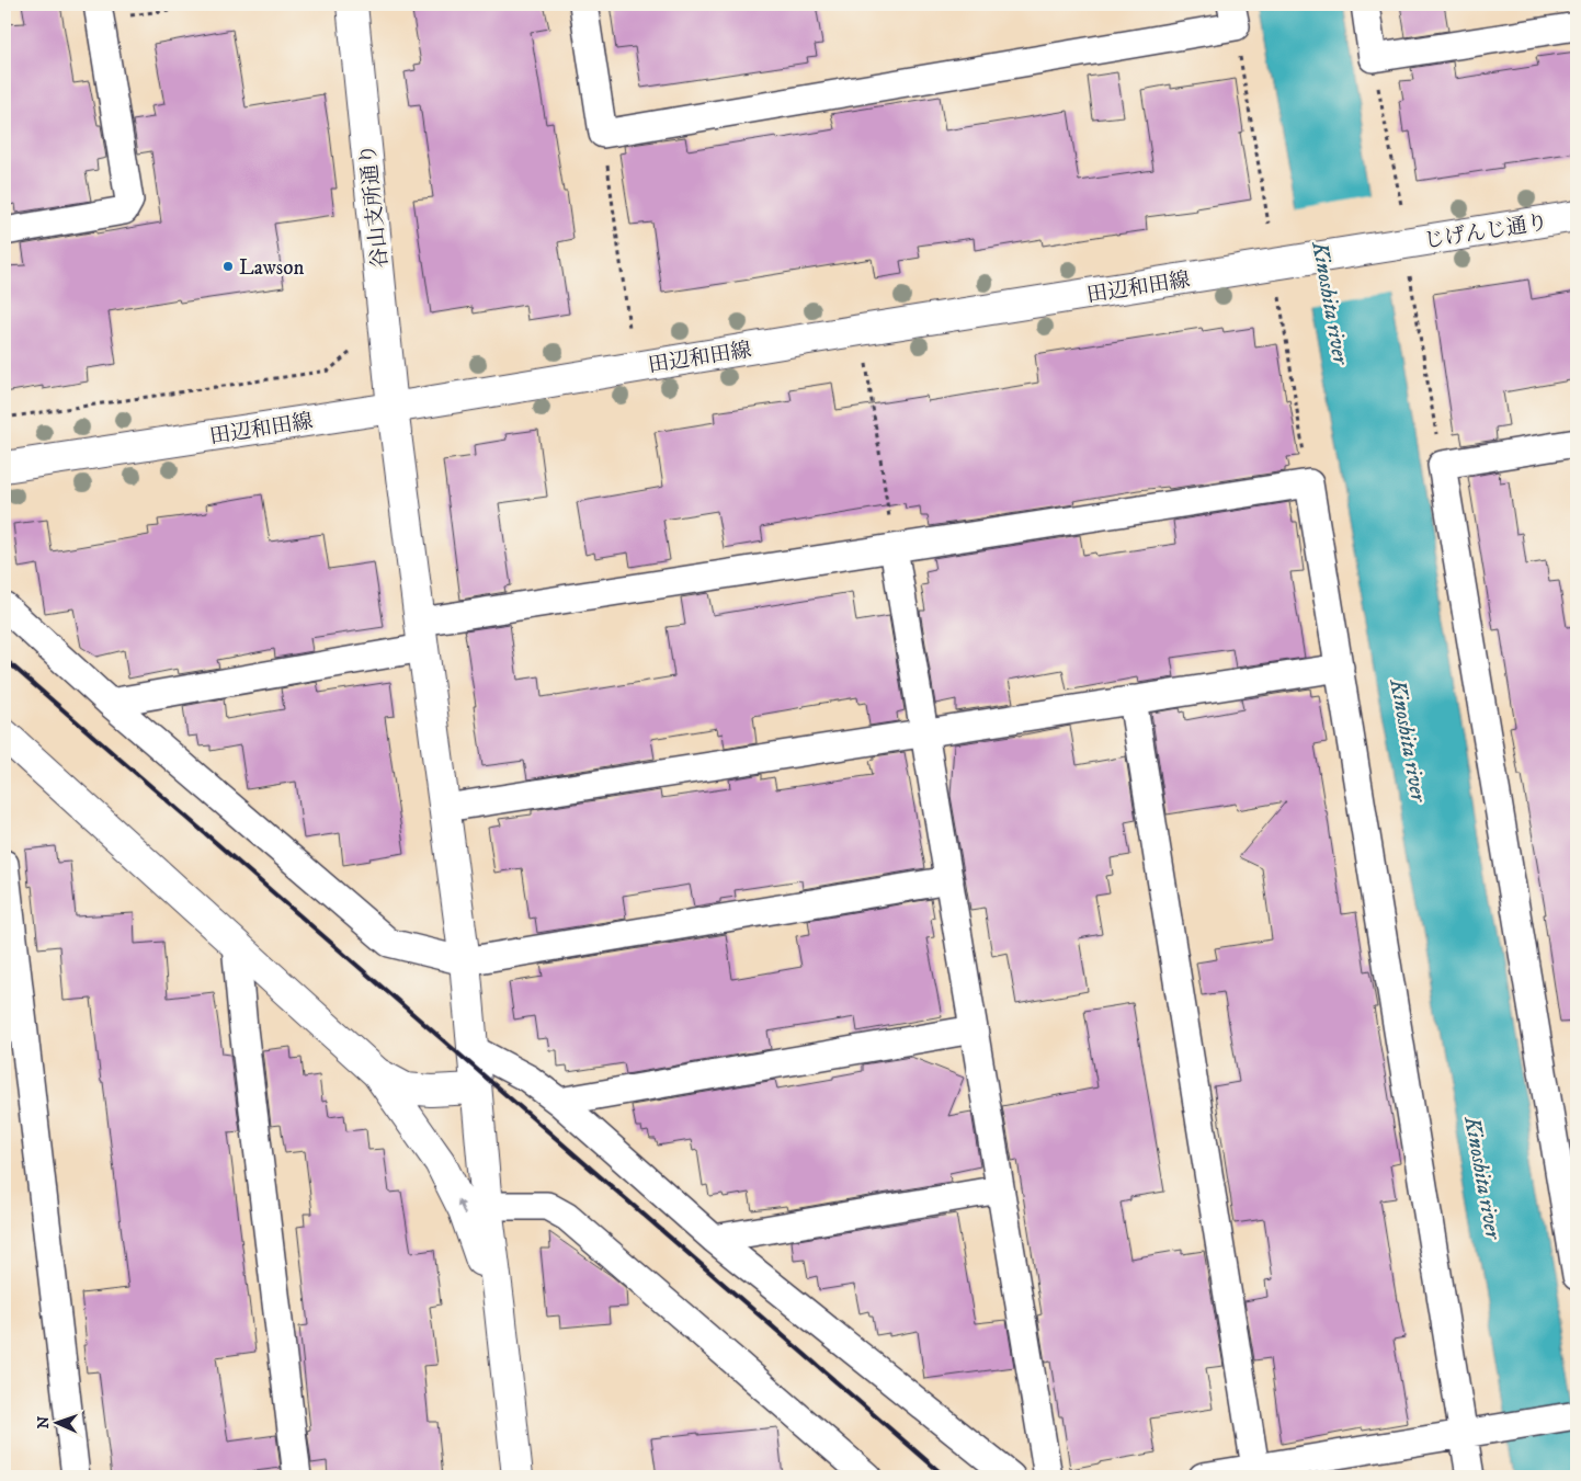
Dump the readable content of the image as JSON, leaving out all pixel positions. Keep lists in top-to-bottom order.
{
  "streets": {
    "street": ["谷山支所通り", "じげんじ通り", "田辺和田線"]
  },
  "crossings": [
    ["谷山支所通り", "田辺和田線"],
    ["じげんじ通り", "田辺和田線"]
  ],
  "water": ["Kinoshita river"],
  "places": ["Lawson"],
  "north": "left"
}
